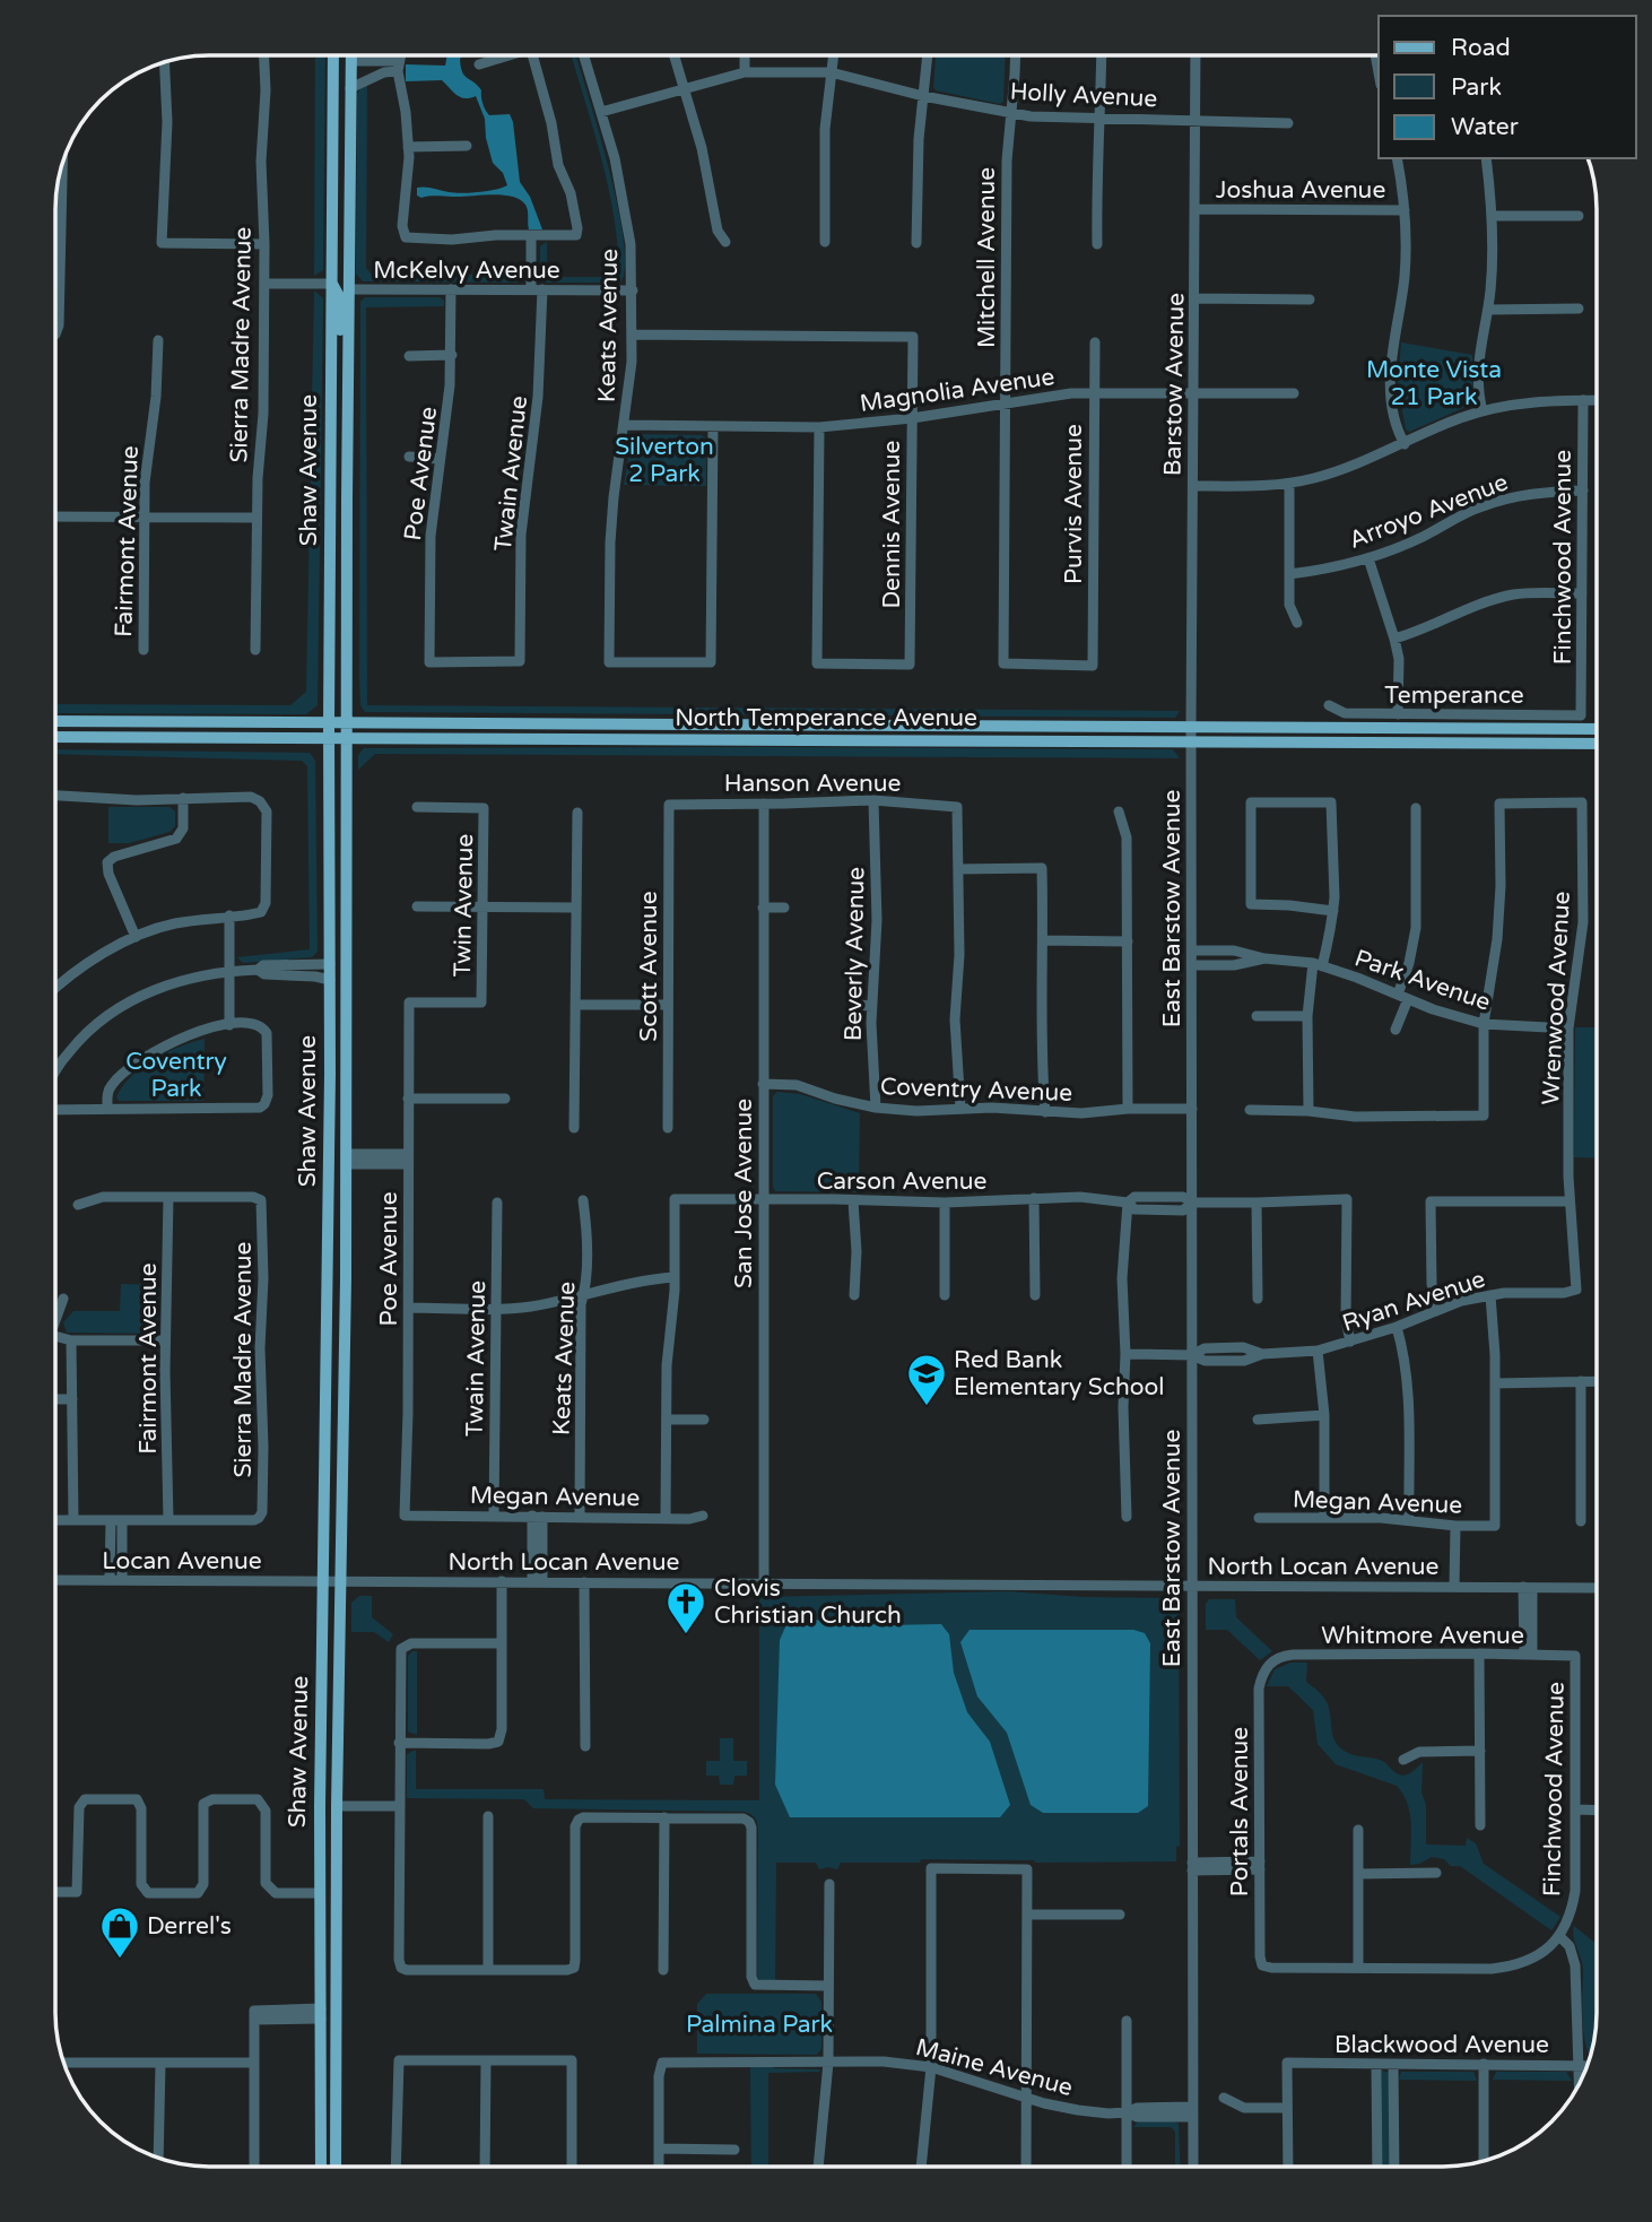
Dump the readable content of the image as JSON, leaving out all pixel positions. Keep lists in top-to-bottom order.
{
  "streets": {
    "main road": ["Shaw Avenue", "North Temperance Avenue"],
    "street": [
      "Holly Avenue",
      "Joshua Avenue",
      "Mitchell Avenue",
      "McKelvy Avenue",
      "Keats Avenue",
      "Sierra Madre Avenue",
      "Barstow Avenue",
      "Magnolia Avenue",
      "Poe Avenue",
      "Twain Avenue",
      "Purvis Avenue",
      "Arroyo Avenue",
      "Dennis Avenue",
      "Fairmont Avenue",
      "Finchwood Avenue",
      "Temperance",
      "Hanson Avenue",
      "Twin Avenue",
      "East Barstow Avenue",
      "Beverly Avenue",
      "Scott Avenue",
      "Park Avenue",
      "Wrenwood Avenue",
      "Coventry Avenue",
      "Carson Avenue",
      "San Jose Avenue",
      "Ryan Avenue",
      "Megan Avenue",
      "Locan Avenue",
      "North Locan Avenue",
      "Whitmore Avenue",
      "Portals Avenue",
      "Blackwood Avenue",
      "Maine Avenue"
    ]
  },
  "crossings": [
    ["Holly Avenue", "Mitchell Avenue"],
    ["Holly Avenue", "Keats Avenue"],
    ["Holly Avenue", "Barstow Avenue"],
    ["Joshua Avenue", "Barstow Avenue"],
    ["Mitchell Avenue", "Magnolia Avenue"],
    ["Mitchell Avenue", "Purvis Avenue"],
    ["McKelvy Avenue", "Keats Avenue"],
    ["McKelvy Avenue", "Shaw Avenue"],
    ["McKelvy Avenue", "Poe Avenue"],
    ["McKelvy Avenue", "Twain Avenue"],
    ["Keats Avenue", "Magnolia Avenue"],
    ["Keats Avenue", "Dennis Avenue"],
    ["Keats Avenue", "Megan Avenue"],
    ["Sierra Madre Avenue", "Fairmont Avenue"],
    ["Barstow Avenue", "Magnolia Avenue"],
    ["Barstow Avenue", "North Temperance Avenue"],
    ["Barstow Avenue", "East Barstow Avenue"],
    ["Magnolia Avenue", "Purvis Avenue"],
    ["Magnolia Avenue", "Dennis Avenue"],
    ["Shaw Avenue", "North Temperance Avenue"],
    ["Shaw Avenue", "Locan Avenue"],
    ["Shaw Avenue", "North Locan Avenue"],
    ["Poe Avenue", "Twain Avenue"],
    ["Poe Avenue", "Twin Avenue"],
    ["Poe Avenue", "Megan Avenue"],
    ["Twain Avenue", "Megan Avenue"],
    ["Arroyo Avenue", "Finchwood Avenue"],
    ["Finchwood Avenue", "Temperance"],
    ["Finchwood Avenue", "Whitmore Avenue"],
    ["North Temperance Avenue", "East Barstow Avenue"],
    ["Hanson Avenue", "Beverly Avenue"],
    ["Hanson Avenue", "Scott Avenue"],
    ["Hanson Avenue", "San Jose Avenue"],
    ["East Barstow Avenue", "Park Avenue"],
    ["East Barstow Avenue", "Coventry Avenue"],
    ["East Barstow Avenue", "Carson Avenue"],
    ["East Barstow Avenue", "Ryan Avenue"],
    ["East Barstow Avenue", "North Locan Avenue"],
    ["East Barstow Avenue", "Maine Avenue"],
    ["Beverly Avenue", "Coventry Avenue"],
    ["Park Avenue", "Wrenwood Avenue"],
    ["Wrenwood Avenue", "Ryan Avenue"],
    ["Coventry Avenue", "San Jose Avenue"],
    ["Carson Avenue", "San Jose Avenue"],
    ["Carson Avenue", "Ryan Avenue"],
    ["San Jose Avenue", "North Locan Avenue"],
    ["Locan Avenue", "North Locan Avenue"],
    ["Whitmore Avenue", "Portals Avenue"]
  ],
  "parks": [
    "Monte Vista 21 Park",
    "Silverton 2 Park",
    "Coventry Park",
    "Palmina Park"
  ],
  "places": {
    "school or university": ["Red Bank Elementary School"],
    "church": ["Clovis Christian Church"],
    "shop": ["Derrel's"]
  },
  "legend": ["Road", "Park", "Water"]
}
